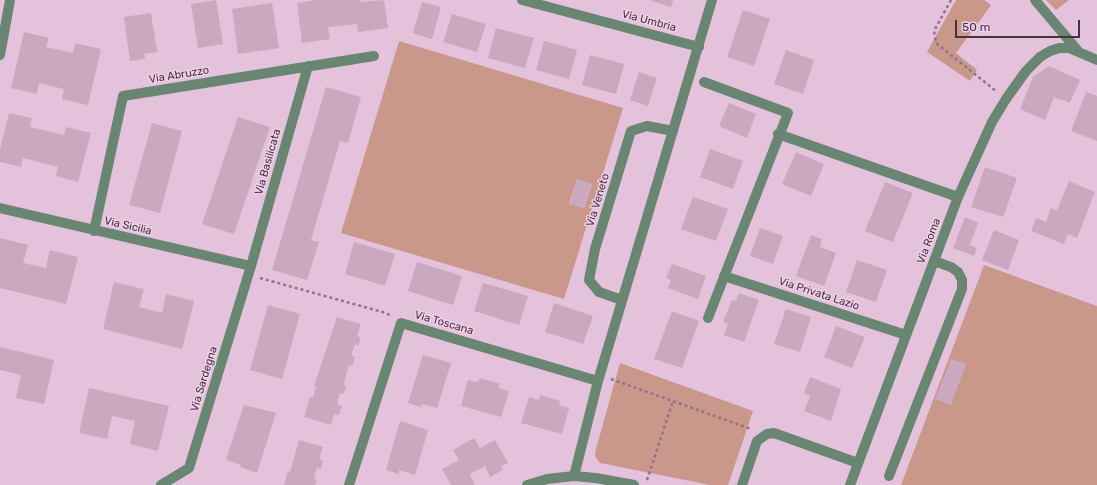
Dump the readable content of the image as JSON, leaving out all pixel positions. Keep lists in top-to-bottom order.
{
  "streets": {
    "street": [
      "Via Umbria",
      "Via Abruzzo",
      "Via Basilicata",
      "Via Veneto",
      "Via Sicilia",
      "Via Roma",
      "Via Privata Lazio",
      "Via Toscana",
      "Via Sardegna"
    ]
  },
  "crossings": [
    ["Via Abruzzo", "Via Basilicata"],
    ["Via Abruzzo", "Via Sicilia"],
    ["Via Basilicata", "Via Sicilia"],
    ["Via Basilicata", "Via Sardegna"],
    ["Via Sicilia", "Via Sardegna"],
    ["Via Roma", "Via Privata Lazio"]
  ],
  "scale_bar": "50 m"
}
